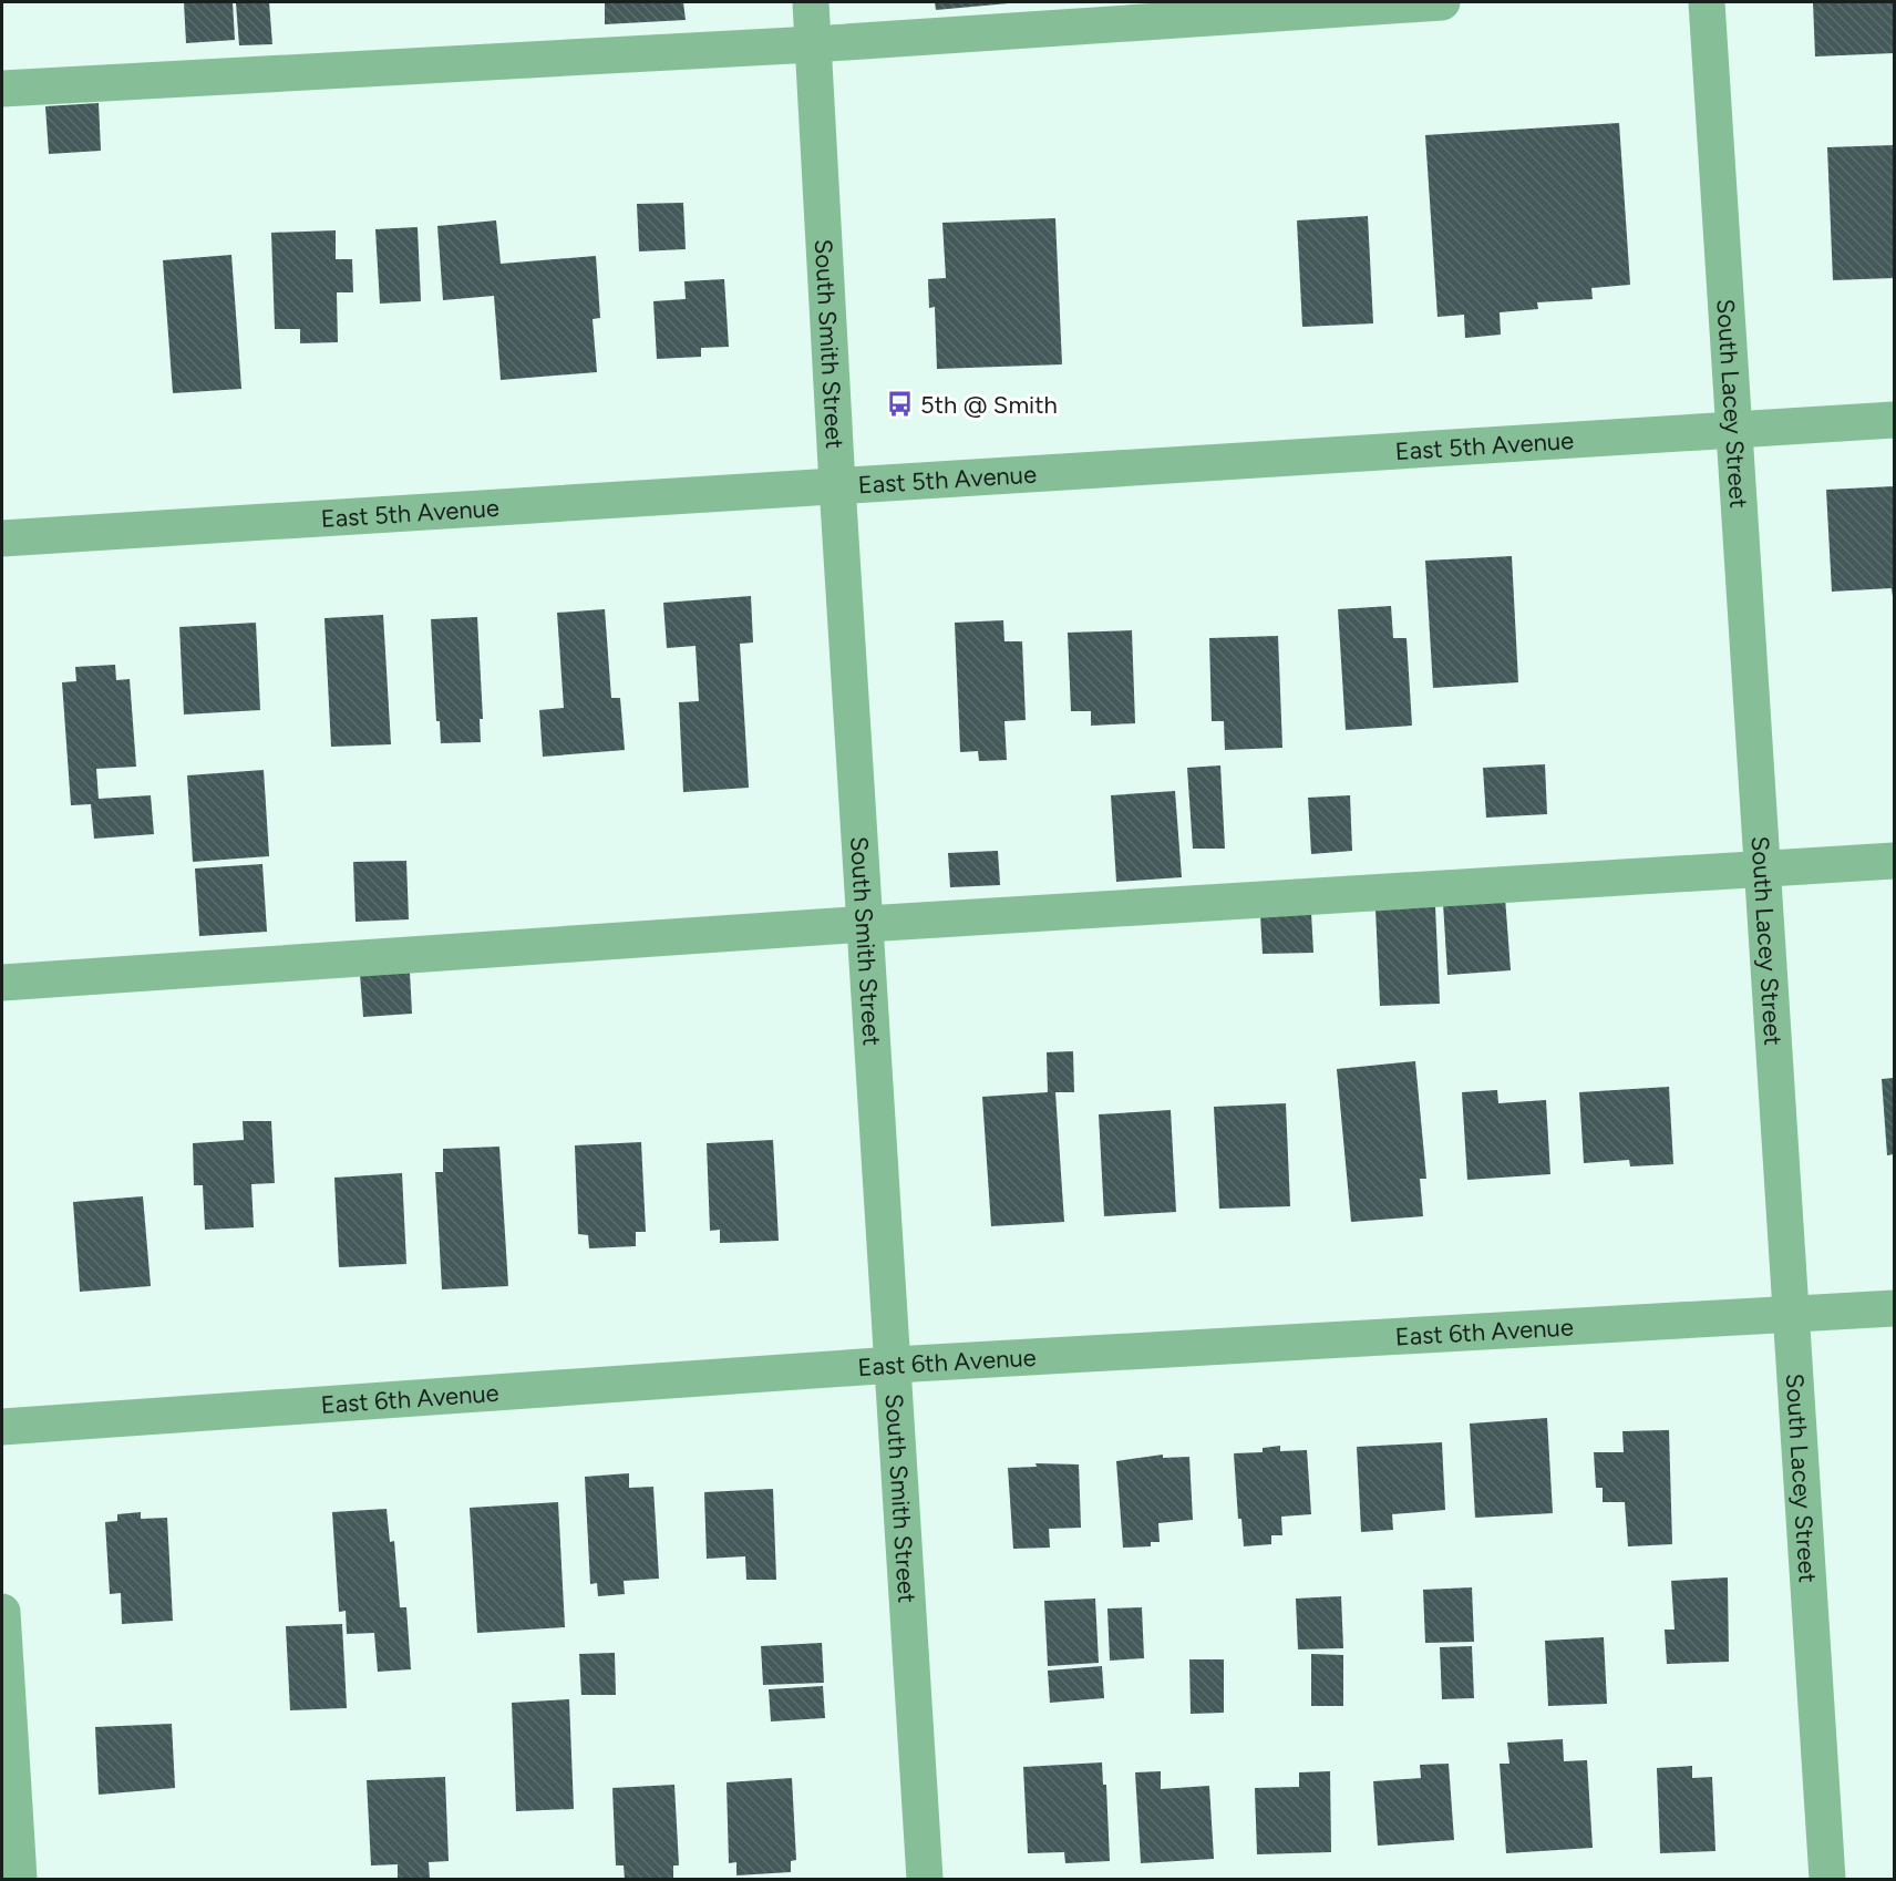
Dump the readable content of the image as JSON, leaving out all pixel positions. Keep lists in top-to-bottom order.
{
  "streets": {
    "street": [
      "South Smith Street",
      "South Lacey Street",
      "East 5th Avenue",
      "East 6th Avenue"
    ]
  },
  "crossings": [
    ["South Smith Street", "East 5th Avenue"],
    ["South Smith Street", "East 6th Avenue"],
    ["South Lacey Street", "East 5th Avenue"],
    ["South Lacey Street", "East 6th Avenue"]
  ],
  "places": {
    "bus stop": ["5th @ Smith"]
  }
}
